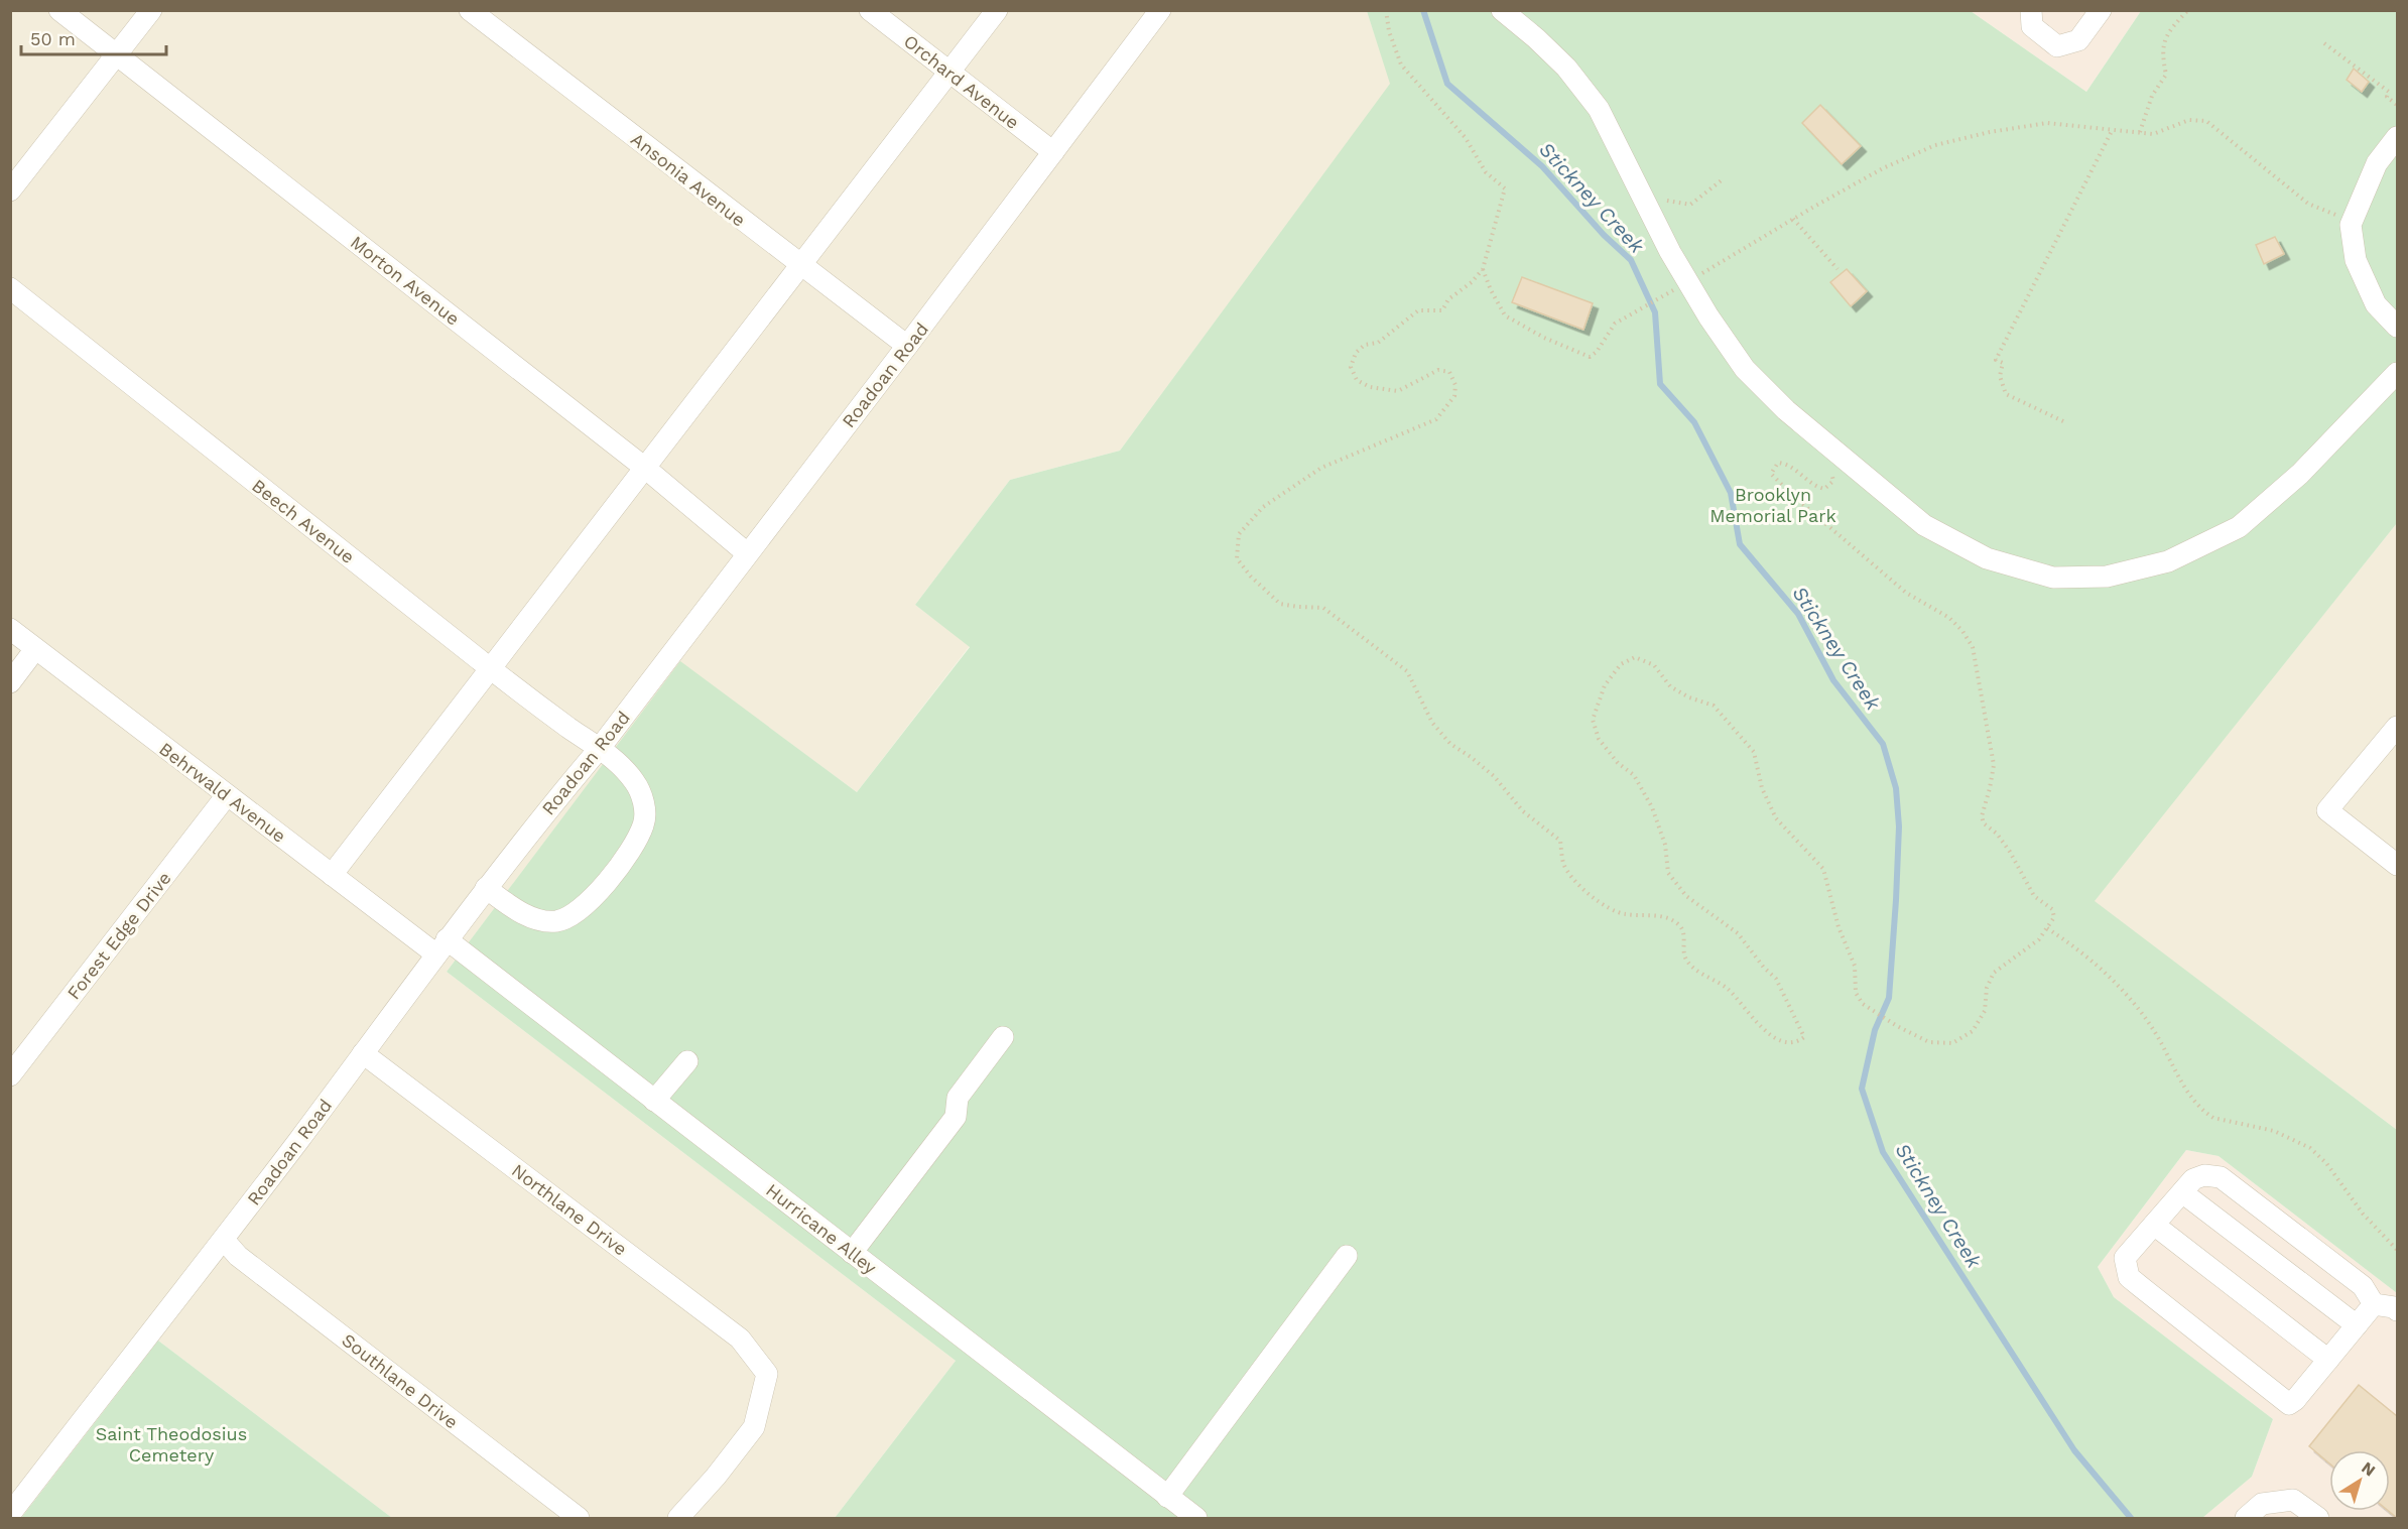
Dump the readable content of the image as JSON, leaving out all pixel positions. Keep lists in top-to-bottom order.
{
  "streets": {
    "street": [
      "Orchard Avenue",
      "Ansonia Avenue",
      "Morton Avenue",
      "Roadoan Road",
      "Beech Avenue",
      "Behrwald Avenue",
      "Forest Edge Drive",
      "Northlane Drive",
      "Hurricane Alley",
      "Southlane Drive"
    ]
  },
  "crossings": [
    ["Orchard Avenue", "Roadoan Road"],
    ["Ansonia Avenue", "Roadoan Road"],
    ["Morton Avenue", "Roadoan Road"],
    ["Roadoan Road", "Beech Avenue"],
    ["Roadoan Road", "Behrwald Avenue"],
    ["Roadoan Road", "Northlane Drive"],
    ["Roadoan Road", "Hurricane Alley"],
    ["Roadoan Road", "Southlane Drive"],
    ["Behrwald Avenue", "Forest Edge Drive"],
    ["Behrwald Avenue", "Hurricane Alley"]
  ],
  "water": ["Stickney Creek"],
  "parks": ["Brooklyn Memorial Park", "Saint Theodosius Cemetery"],
  "scale_bar": "50 m",
  "north": "top right"
}
